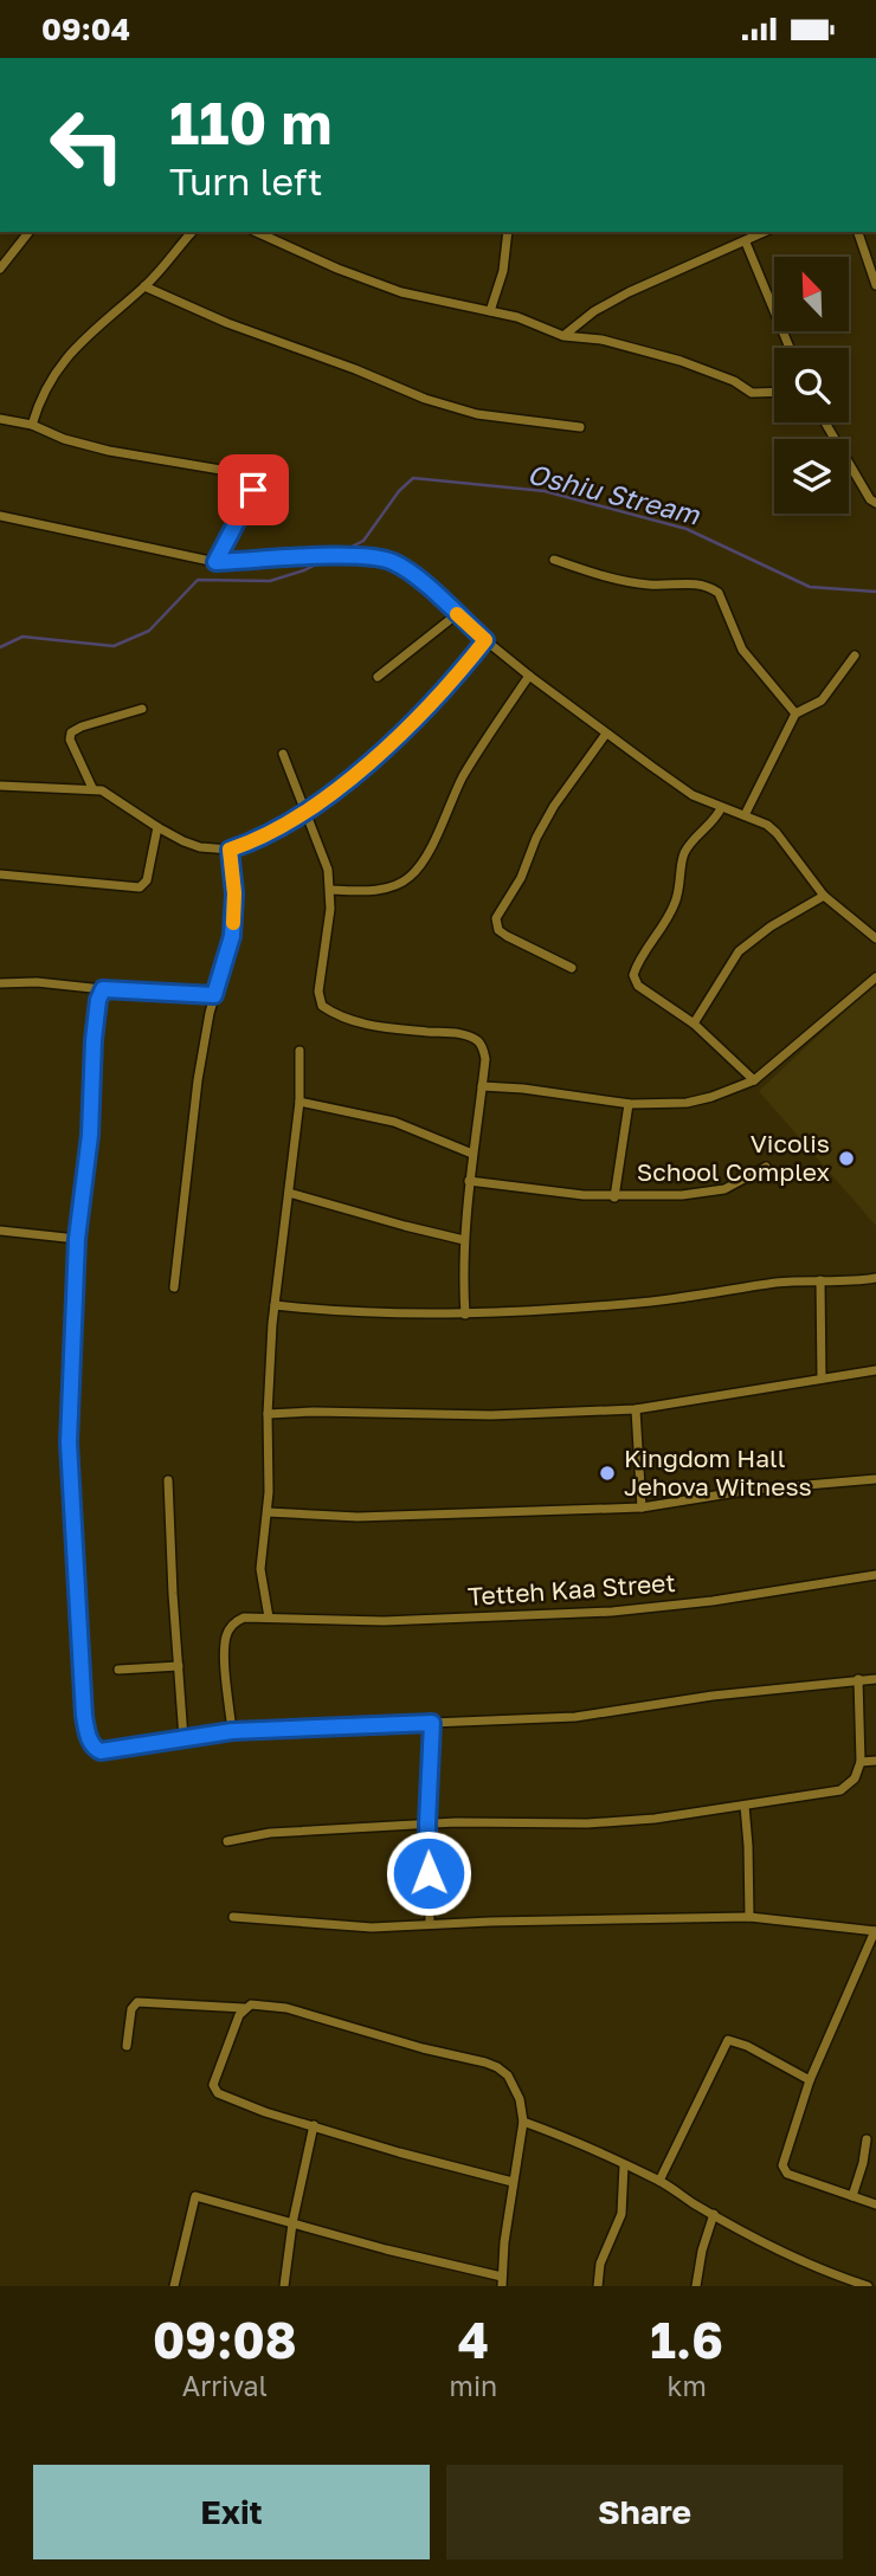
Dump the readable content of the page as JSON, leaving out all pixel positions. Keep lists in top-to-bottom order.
{
  "streets": {
    "street": ["Tetteh Kaa Street"]
  },
  "water": ["Oshiu Stream"],
  "places": ["Vicolis School Complex", "Kingdom Hall Jehova Witness"],
  "north": "top left",
  "page": {
    "status": "09:04",
    "turn": ["110 m", "Turn left"],
    "eta": [
      "09:08",
      "Arrival",
      "4",
      "min",
      "1.6",
      "km"
    ],
    "buttons": ["Exit", "Share"]
  }
}
